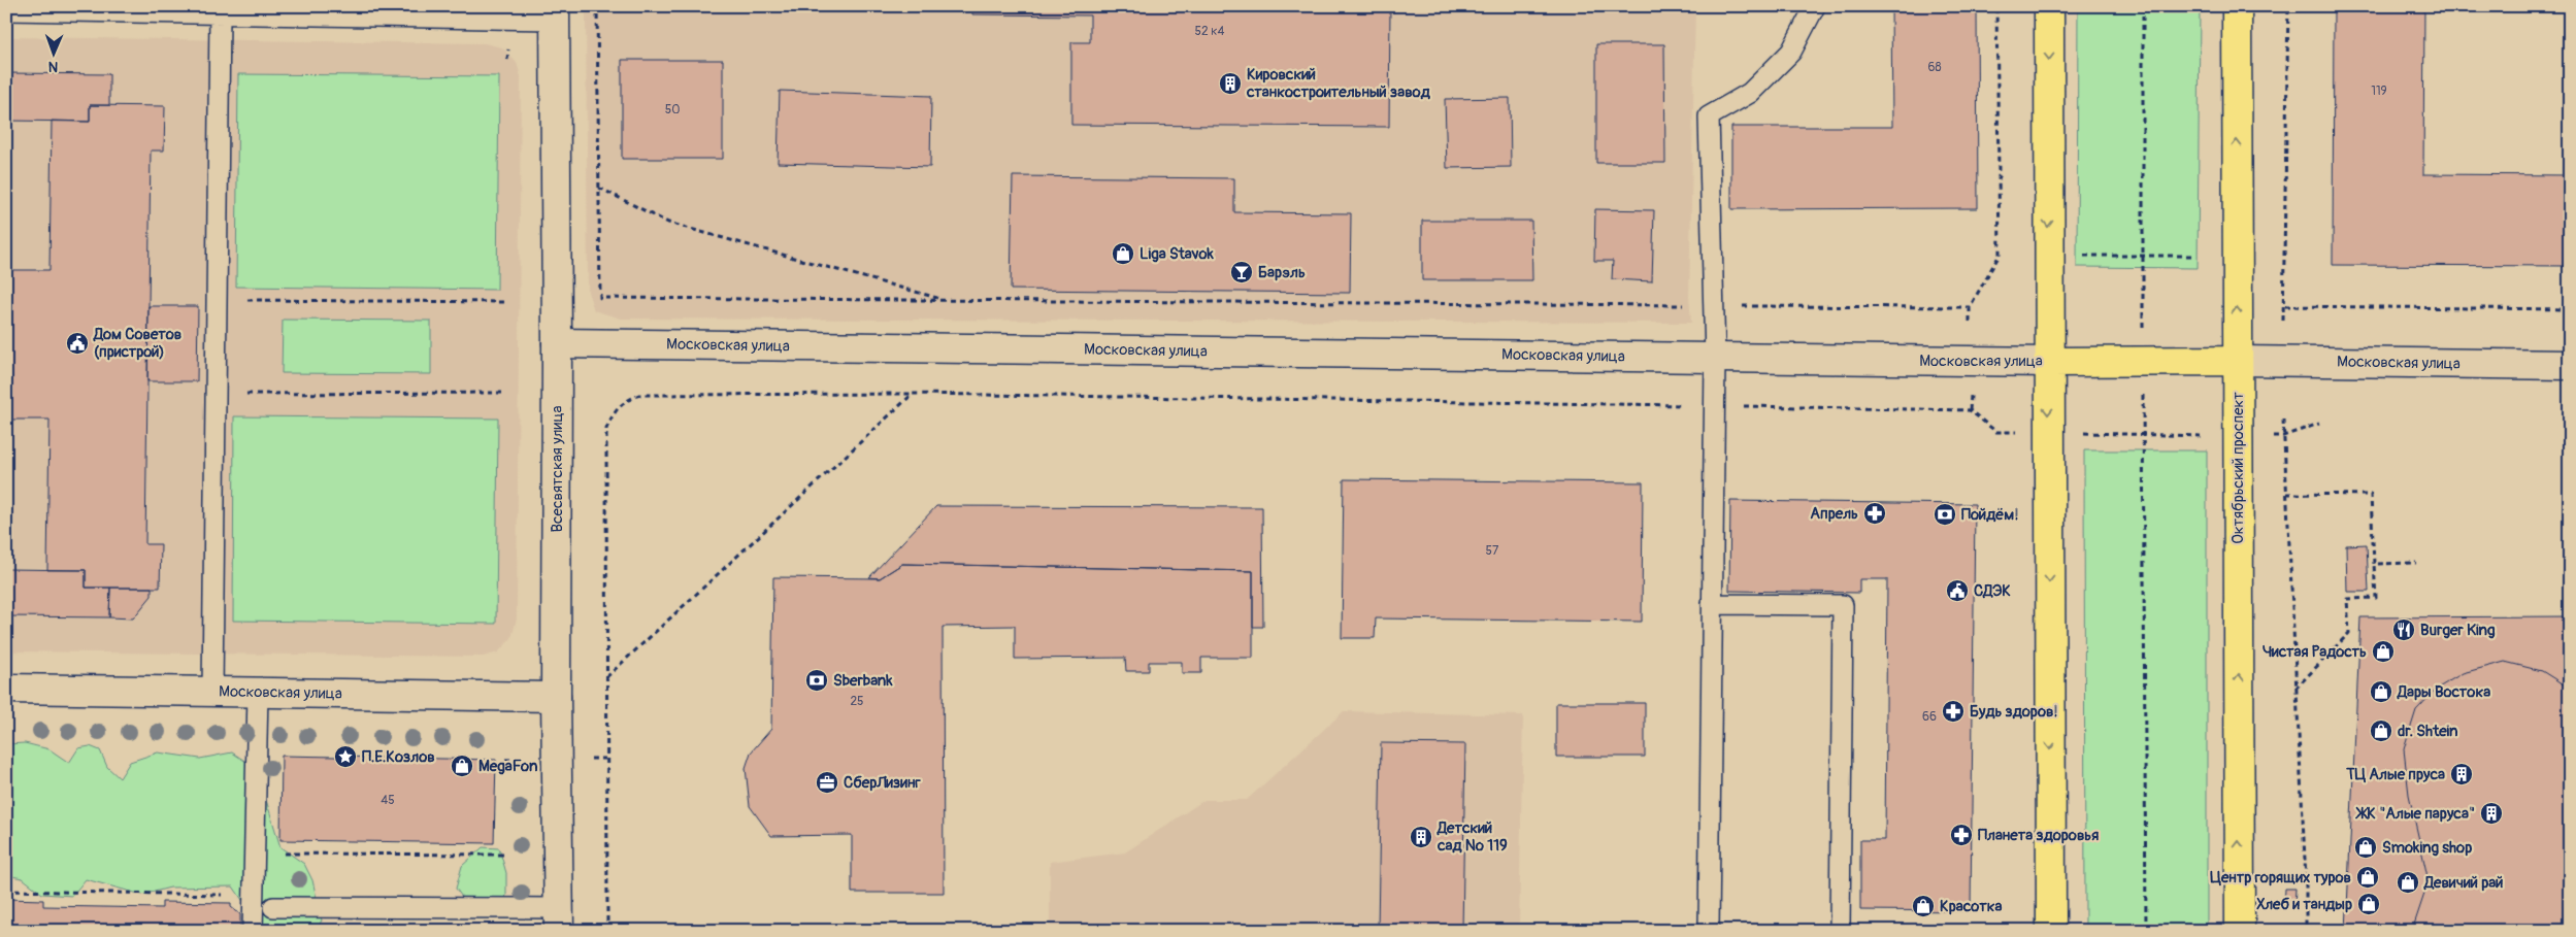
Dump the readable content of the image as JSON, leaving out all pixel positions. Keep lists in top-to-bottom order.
{
  "streets": {
    "main road": ["Московская улица", "Октябрьский проспект", "Всесвятская улица"]
  },
  "crossings": [
    ["Московская улица", "Октябрьский проспект"],
    ["Московская улица", "Всесвятская улица"]
  ],
  "places": {
    "building": [
      "Кировский станкостроительный завод",
      "ТЦ Алые пруса",
      "ЖК \"Алые паруса\"",
      "Детский сад № 119"
    ],
    "shop": [
      "Liga Stavok",
      "Чистая Радость",
      "Дары Востока",
      "dr. Shtein",
      "MegaFon",
      "Smoking shop",
      "Центр горящих туров",
      "Девичий рай",
      "Хлеб и тандыр",
      "Красотка"
    ],
    "bar": ["Барэль"],
    "public building": ["Дом Советов (пристрой)", "СДЭК"],
    "pharmacy": ["Апрель", "Будь здоров!", "Планета здоровья"],
    "bank": ["Пойдём!", "Sberbank"],
    "restaurant": ["Burger King"],
    "place": ["П.Е.Козлов"],
    "office": ["СберЛизинг"]
  },
  "house_numbers": [
    "52 к4",
    "68",
    "119",
    "50",
    "57",
    "25",
    "66",
    "45"
  ],
  "north": "bottom"
}
